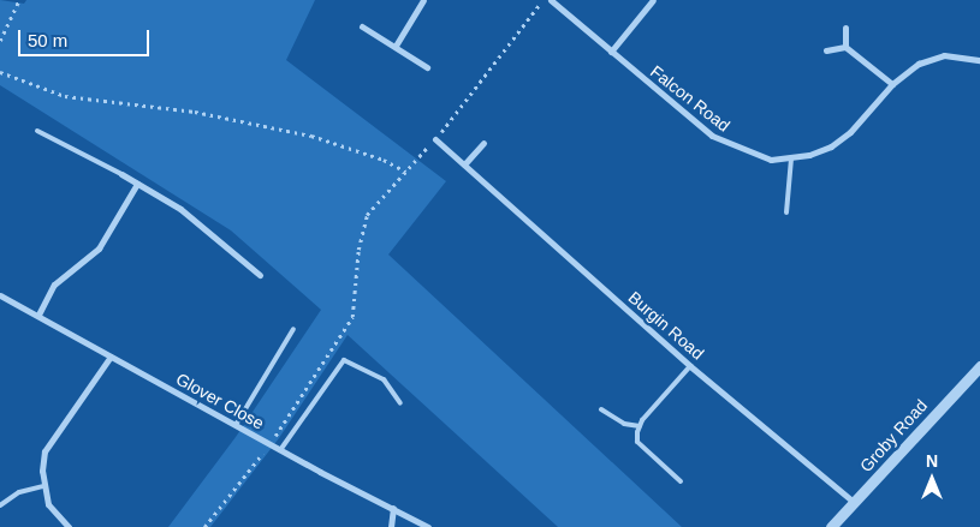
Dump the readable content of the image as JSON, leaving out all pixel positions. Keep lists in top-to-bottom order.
{
  "streets": {
    "street": [
      "Falcon Road",
      "Burgin Road",
      "Glover Close",
      "Groby Road"
    ]
  },
  "crossings": [
    ["Burgin Road", "Groby Road"]
  ],
  "scale_bar": "50 m",
  "north": "top"
}
